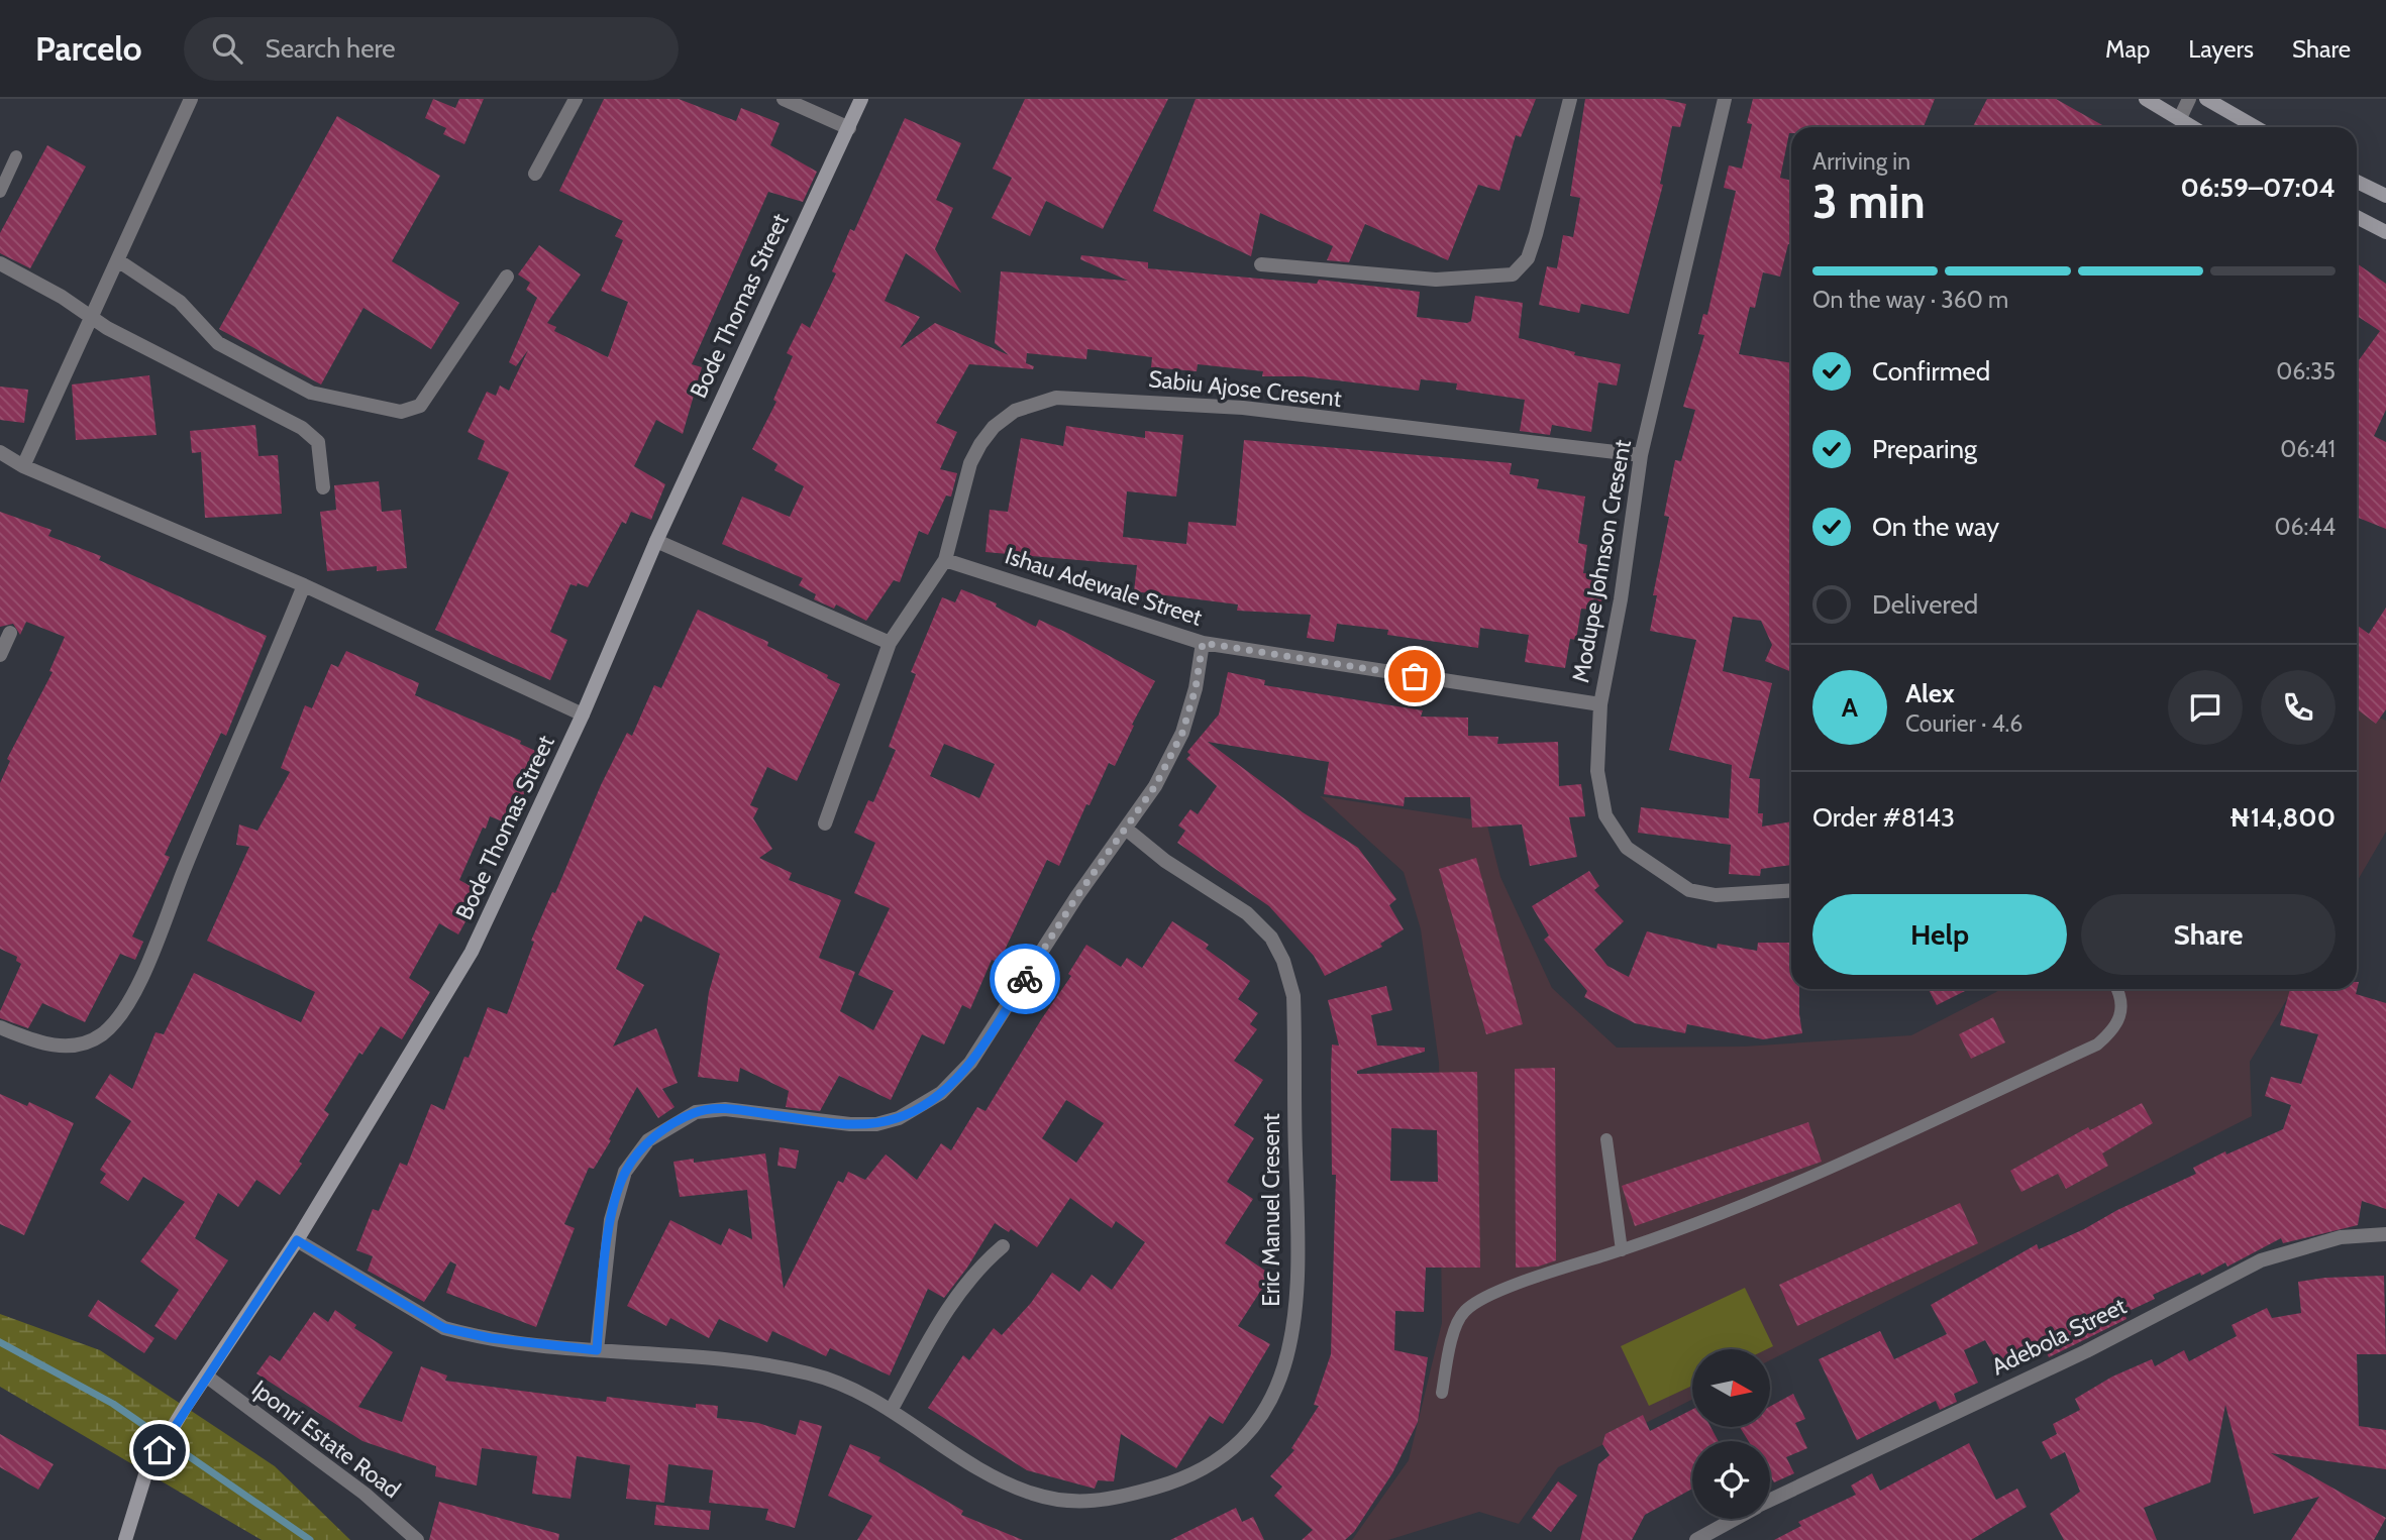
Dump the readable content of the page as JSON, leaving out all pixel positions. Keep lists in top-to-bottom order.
{
  "streets": {
    "main road": ["Bode Thomas Street"],
    "street": [
      "Sabiu Ajose Cresent",
      "Modupe Johnson Cresent",
      "Ishau Adewale Street",
      "Eric Manuel Cresent",
      "Adebola Street",
      "Iponri Estate Road"
    ]
  },
  "crossings": [
    ["Bode Thomas Street", "Eric Manuel Cresent"],
    ["Bode Thomas Street", "Iponri Estate Road"],
    ["Sabiu Ajose Cresent", "Modupe Johnson Cresent"],
    ["Sabiu Ajose Cresent", "Ishau Adewale Street"],
    ["Modupe Johnson Cresent", "Ishau Adewale Street"]
  ],
  "north": "right",
  "page": {
    "header": "Parcelo",
    "search": "Search here",
    "nav": ["Map", "Layers", "Share"],
    "heading": ["3 min", "Arriving in", "06:59–07:04"],
    "panel": [
      "Alex",
      "Courier · 4.6",
      "Order #8143",
      "₦14,800"
    ],
    "bar": "On the way · 360 m",
    "list": [
      ["Confirmed", "06:35"],
      ["Preparing", "06:41"],
      ["On the way", "06:44"],
      "Delivered"
    ],
    "round": "A",
    "buttons": ["Help", "Share"]
  }
}
